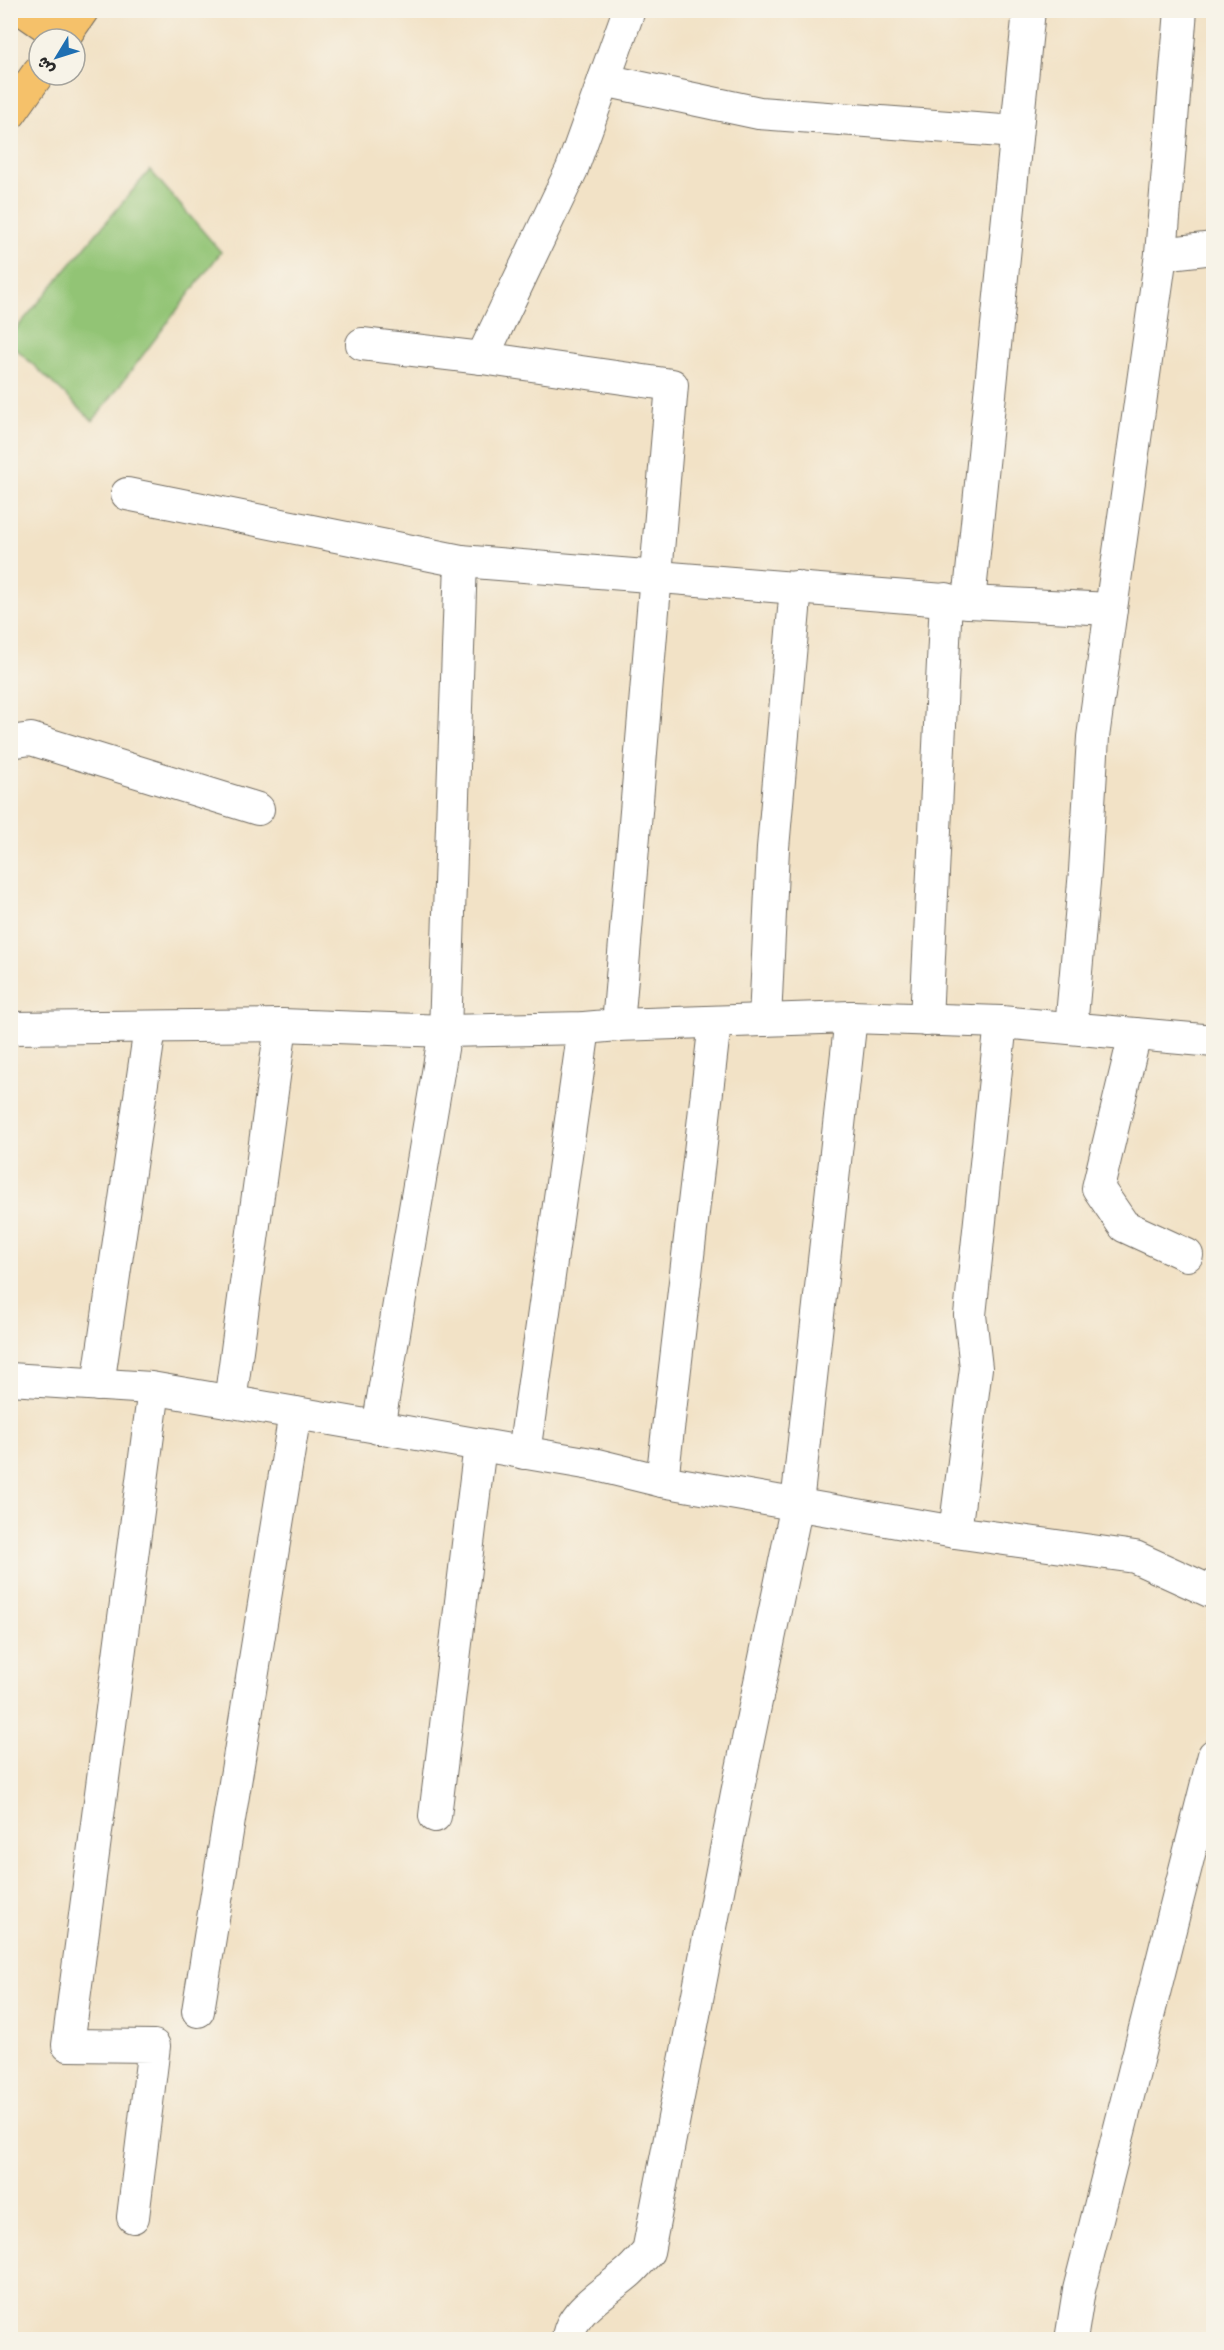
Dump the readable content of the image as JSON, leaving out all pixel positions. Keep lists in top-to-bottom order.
{
  "north": "bottom left"
}
